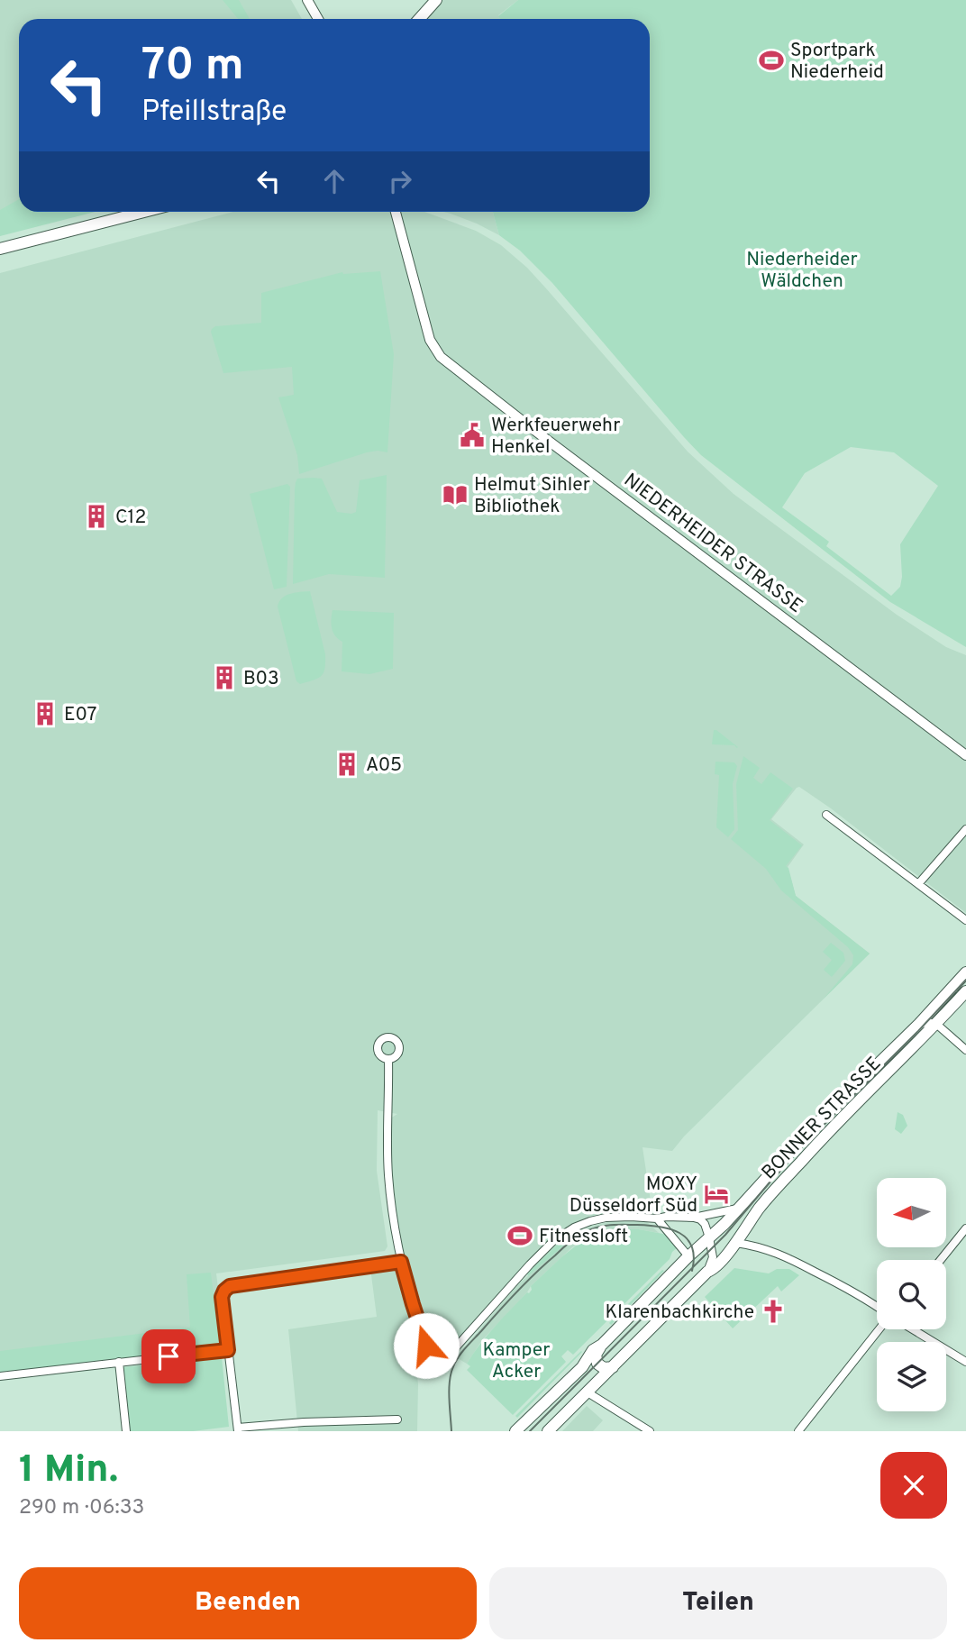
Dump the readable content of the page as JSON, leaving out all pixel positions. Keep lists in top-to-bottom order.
{
  "streets": {
    "main road": ["BONNER STRASSE"],
    "street": ["NIEDERHEIDER STRASSE"]
  },
  "parks": ["Niederheider Wäldchen", "Kamper Acker"],
  "places": {
    "sports": ["Sportpark Niederheid", "Fitnessloft"],
    "public building": ["Werkfeuerwehr Henkel"],
    "library": ["Helmut Sihler Bibliothek"],
    "building": [
      "C12",
      "B03",
      "E07",
      "A05"
    ],
    "hotel": ["MOXY Düsseldorf Süd"],
    "church": ["Klarenbachkirche"]
  },
  "north": "left",
  "page": {
    "turn": ["70 m", "Pfeillstraße"],
    "heading": ["1 Min.", "290 m · 06:33"],
    "buttons": ["Beenden", "Teilen"]
  }
}
